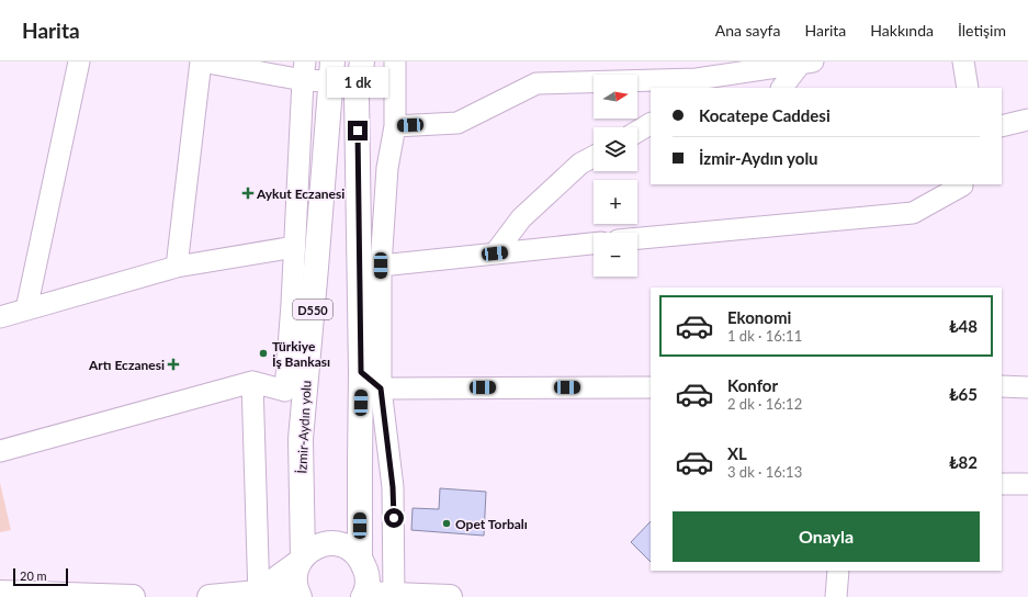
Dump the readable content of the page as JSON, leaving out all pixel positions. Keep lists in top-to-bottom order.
{
  "streets": {
    "main road": ["D550", "İzmir-Aydın yolu"]
  },
  "places": {
    "health": ["Aykut Eczanesi", "Artı Eczanesi"],
    "other": ["Türkiye İş Bankası", "Opet Torbalı"]
  },
  "scale_bar": "20 m",
  "north": "right",
  "page": {
    "header": "Harita",
    "nav": [
      "Ana sayfa",
      "Harita",
      "Hakkında",
      "İletişim"
    ],
    "bubble": "1 dk",
    "map_buttons": ["+", "−"],
    "banner": ["Kocatepe Caddesi", "İzmir-Aydın yolu"],
    "list": [
      {
        "name": "Ekonomi",
        "note": "1 dk · 16:11",
        "value": "₺48"
      },
      {
        "name": "Konfor",
        "note": "2 dk · 16:12",
        "value": "₺65"
      },
      {
        "name": "XL",
        "note": "3 dk · 16:13",
        "value": "₺82"
      }
    ],
    "buttons": "Onayla",
    "scale": "20 m"
  }
}
